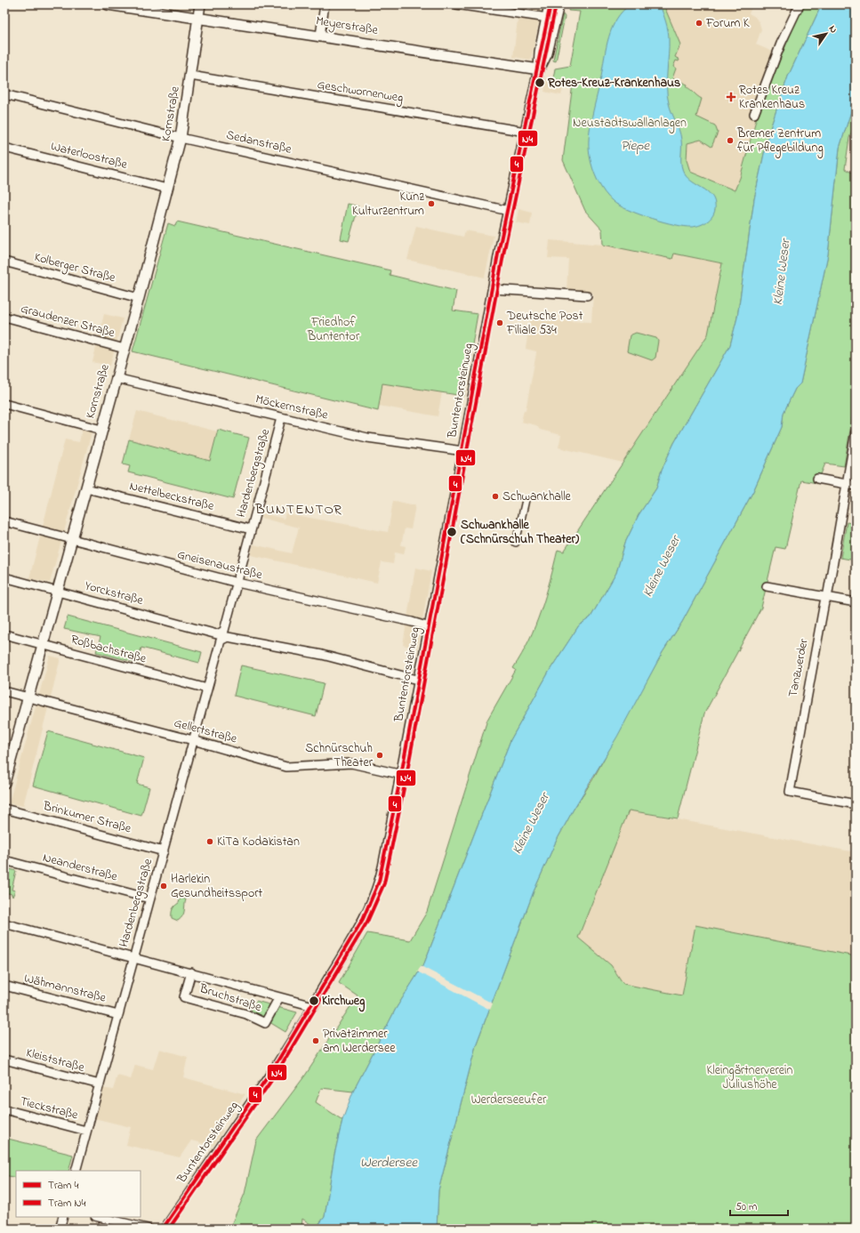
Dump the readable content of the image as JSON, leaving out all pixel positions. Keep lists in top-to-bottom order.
{
  "streets": {
    "street": [
      "Meyerstraße",
      "Geschwornenweg",
      "Kornstraße",
      "Sedanstraße",
      "Waterloostraße",
      "Kolberger Straße",
      "Graudenzer Straße",
      "Buntentorsteinweg",
      "Möckernstraße",
      "Hardenbergstraße",
      "Nettelbeckstraße",
      "Gneisenaustraße",
      "Yorckstraße",
      "Roßbachstraße",
      "Tanzwerder",
      "Gellertstraße",
      "Brinkumer Straße",
      "Neanderstraße",
      "Wähmannstraße",
      "Bruchstraße",
      "Kleiststraße",
      "Tieckstraße"
    ]
  },
  "crossings": [
    ["Meyerstraße", "Kornstraße"],
    ["Meyerstraße", "Buntentorsteinweg"],
    ["Geschwornenweg", "Kornstraße"],
    ["Geschwornenweg", "Buntentorsteinweg"],
    ["Kornstraße", "Sedanstraße"],
    ["Kornstraße", "Waterloostraße"],
    ["Kornstraße", "Kolberger Straße"],
    ["Kornstraße", "Graudenzer Straße"],
    ["Kornstraße", "Möckernstraße"],
    ["Kornstraße", "Nettelbeckstraße"],
    ["Kornstraße", "Gneisenaustraße"],
    ["Kornstraße", "Yorckstraße"],
    ["Kornstraße", "Roßbachstraße"],
    ["Kornstraße", "Gellertstraße"],
    ["Sedanstraße", "Buntentorsteinweg"],
    ["Buntentorsteinweg", "Möckernstraße"],
    ["Buntentorsteinweg", "Gneisenaustraße"],
    ["Buntentorsteinweg", "Yorckstraße"],
    ["Buntentorsteinweg", "Gellertstraße"],
    ["Möckernstraße", "Hardenbergstraße"],
    ["Hardenbergstraße", "Nettelbeckstraße"],
    ["Hardenbergstraße", "Gneisenaustraße"],
    ["Hardenbergstraße", "Yorckstraße"],
    ["Hardenbergstraße", "Roßbachstraße"],
    ["Hardenbergstraße", "Gellertstraße"],
    ["Hardenbergstraße", "Brinkumer Straße"],
    ["Hardenbergstraße", "Neanderstraße"],
    ["Hardenbergstraße", "Wähmannstraße"],
    ["Hardenbergstraße", "Kleiststraße"],
    ["Hardenbergstraße", "Tieckstraße"]
  ],
  "districts": ["BUNTENTOR"],
  "water": ["Piepe", "Kleine Weser", "Werdersee"],
  "parks": [
    "Neustadtswallanlagen",
    "Friedhof Buntentor",
    "Kleingärtnerverein Juliushöhe",
    "Werderseeufer"
  ],
  "places": {
    "other": [
      "Forum K",
      "Rotes-Kreuz-Krankenhaus",
      "Bremer Zentrum für Pflegebildung",
      "Kunz Kulturzentrum",
      "Deutsche Post Filiale 534",
      "Schwankhalle",
      "Schwankhalle (Schnürschuh Theater)",
      "Schnürschuh Theater",
      "KiTa Kodakistan",
      "Harlekin Gesundheitssport",
      "Kirchweg",
      "Privatzimmer am Werdersee"
    ],
    "health": ["Rotes Kreuz Krankenhaus"]
  },
  "lines": ["tram line 4", "tram line N4"],
  "legend": ["Tram 4", "Tram N4"],
  "scale_bar": "50 m",
  "north": "top right"
}
